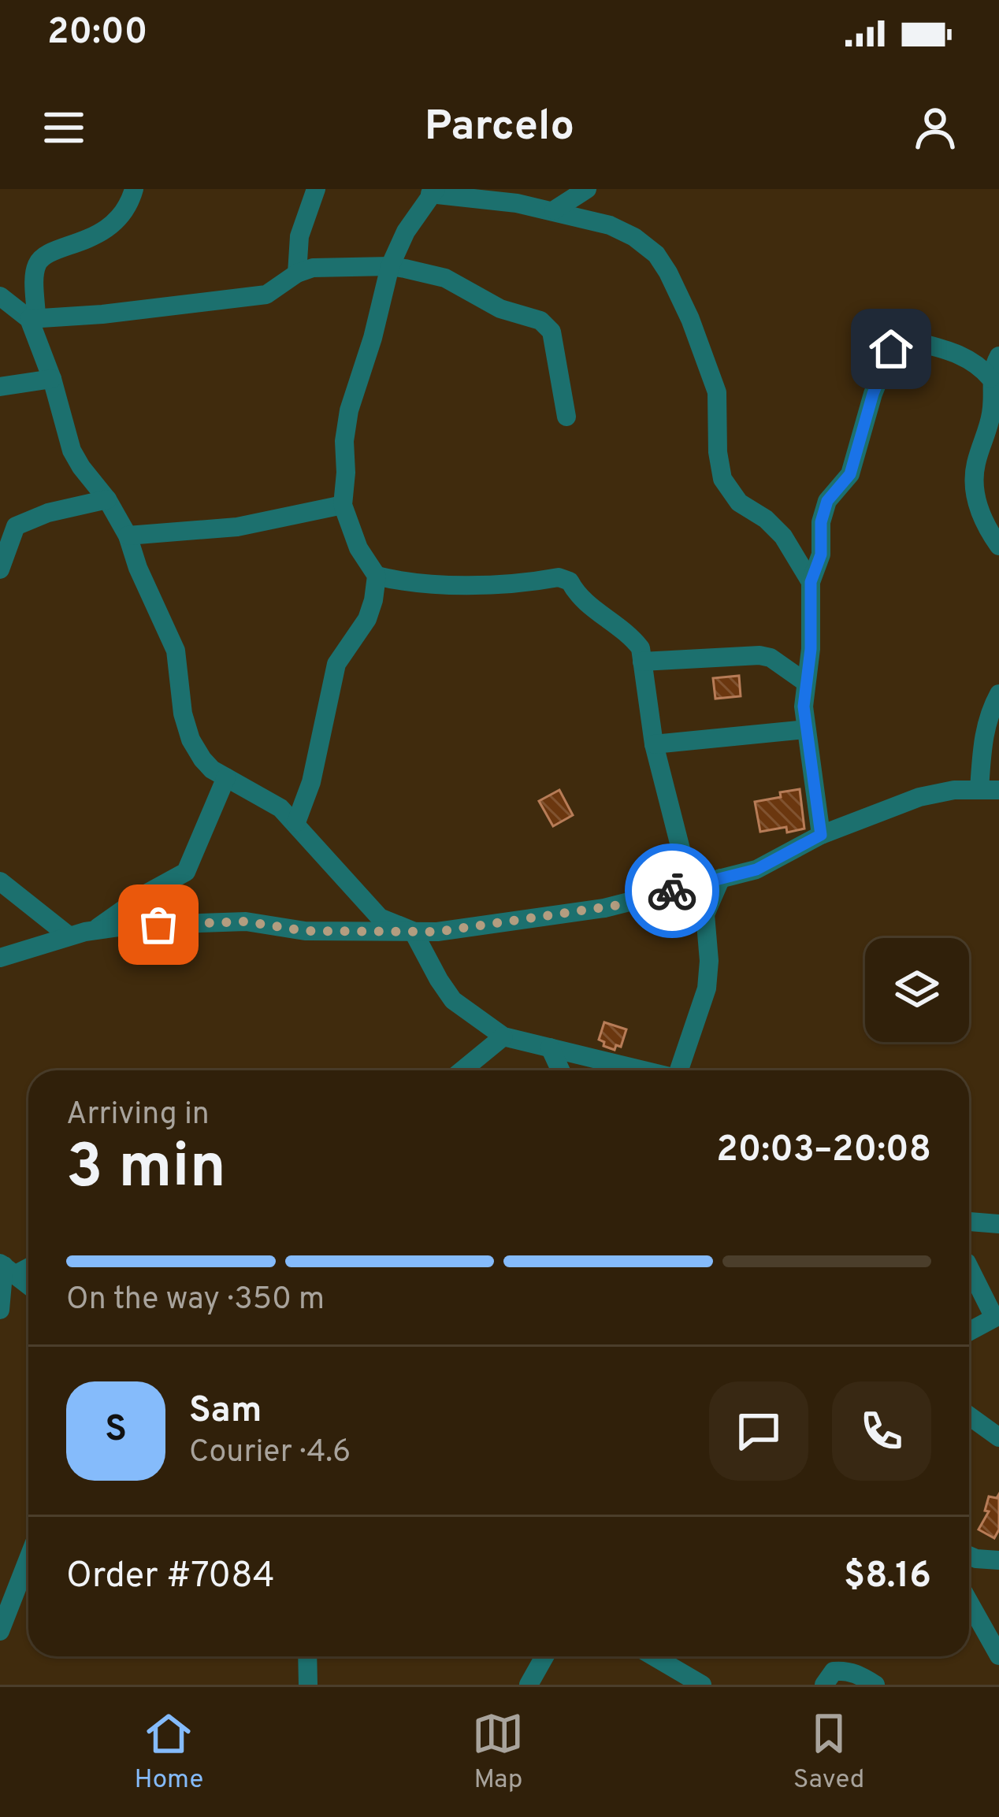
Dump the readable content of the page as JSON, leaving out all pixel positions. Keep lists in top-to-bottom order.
{
  "page": {
    "status": "20:00",
    "header": "Parcelo",
    "heading": ["3 min", "Arriving in", "20:03–20:08"],
    "panel": [
      "Sam",
      "Courier · 4.6",
      "Order #7084",
      "$8.16"
    ],
    "bar": "On the way · 350 m",
    "round": "S",
    "tabs": ["Home", "Map", "Saved"]
  }
}
